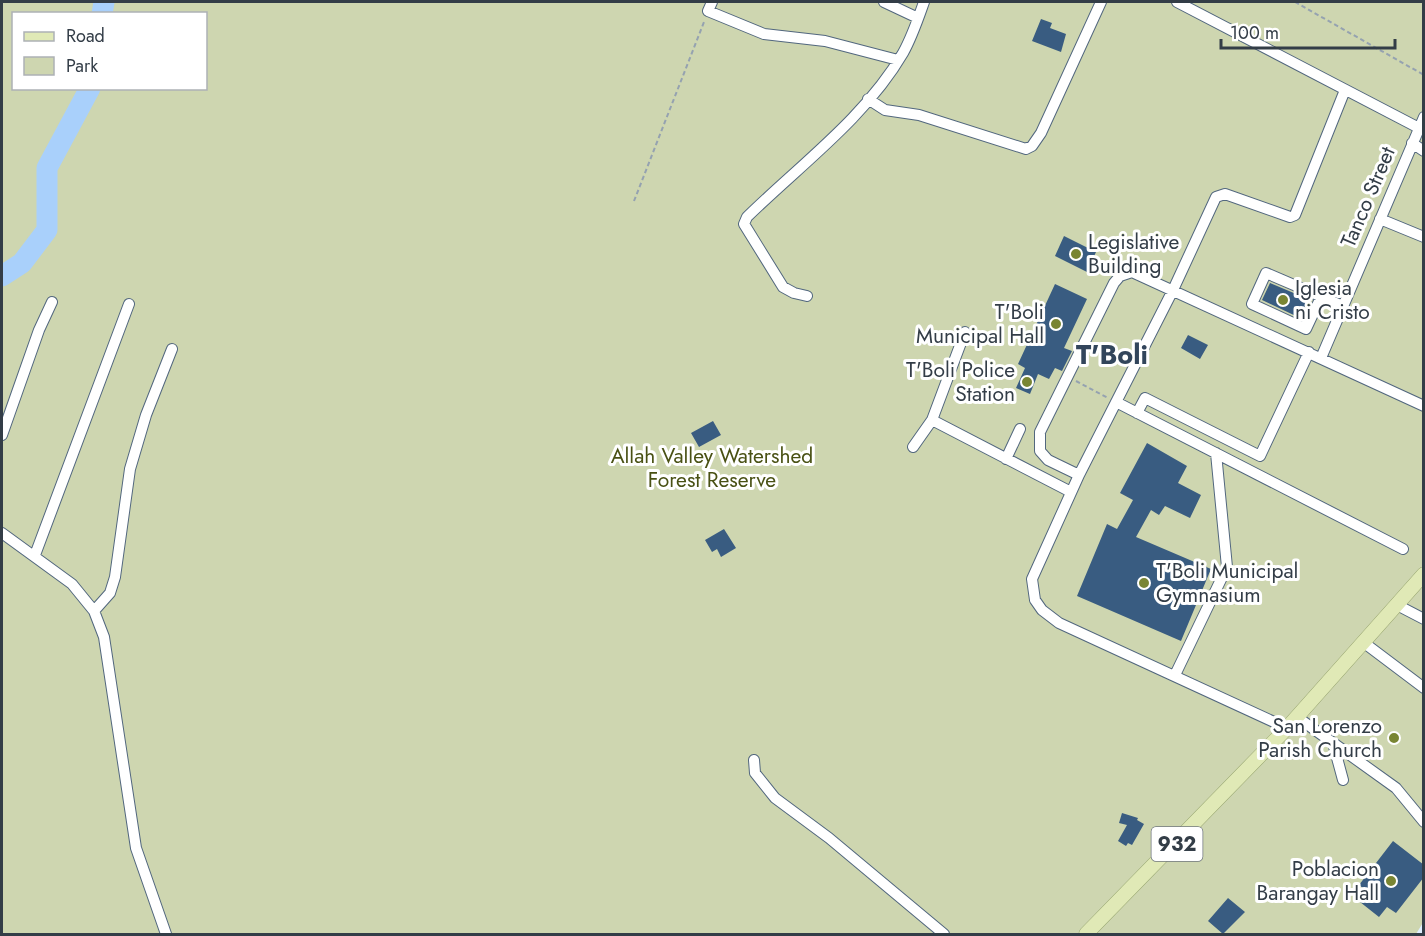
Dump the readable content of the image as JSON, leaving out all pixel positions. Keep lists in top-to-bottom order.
{
  "streets": {
    "main road": ["932"],
    "street": ["Tanco Street"]
  },
  "districts": ["T'Boli"],
  "parks": ["Allah Valley Watershed Forest Reserve"],
  "places": [
    "Legislative Building",
    "Iglesia ni Cristo",
    "T'Boli Municipal Hall",
    "T'Boli Police Station",
    "T'Boli Municipal Gymnasium",
    "San Lorenzo Parish Church",
    "Poblacion Barangay Hall"
  ],
  "legend": ["Road", "Park"],
  "scale_bar": "100 m"
}
